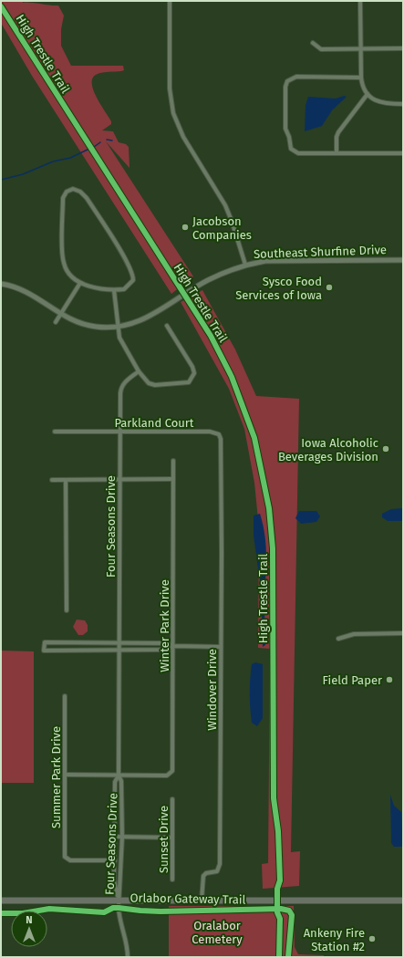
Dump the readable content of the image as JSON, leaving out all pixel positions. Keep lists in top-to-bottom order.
{
  "streets": {
    "street": [
      "Southeast Shurfine Drive",
      "Parkland Court",
      "Four Seasons Drive",
      "Winter Park Drive",
      "Windover Drive",
      "Summer Park Drive",
      "Sunset Drive"
    ],
    "cycle path": ["High Trestle Trail", "Orlabor Gateway Trail"]
  },
  "crossings": [
    ["Parkland Court", "Four Seasons Drive"],
    ["Parkland Court", "Windover Drive"],
    ["Four Seasons Drive", "Winter Park Drive"],
    ["Four Seasons Drive", "Summer Park Drive"]
  ],
  "parks": ["Oralabor Cemetery"],
  "places": [
    "Jacobson Companies",
    "Sysco Food Services of Iowa",
    "Iowa Alcoholic Beverages Division",
    "Field Paper",
    "Ankeny Fire Station #2"
  ],
  "north": "top"
}
